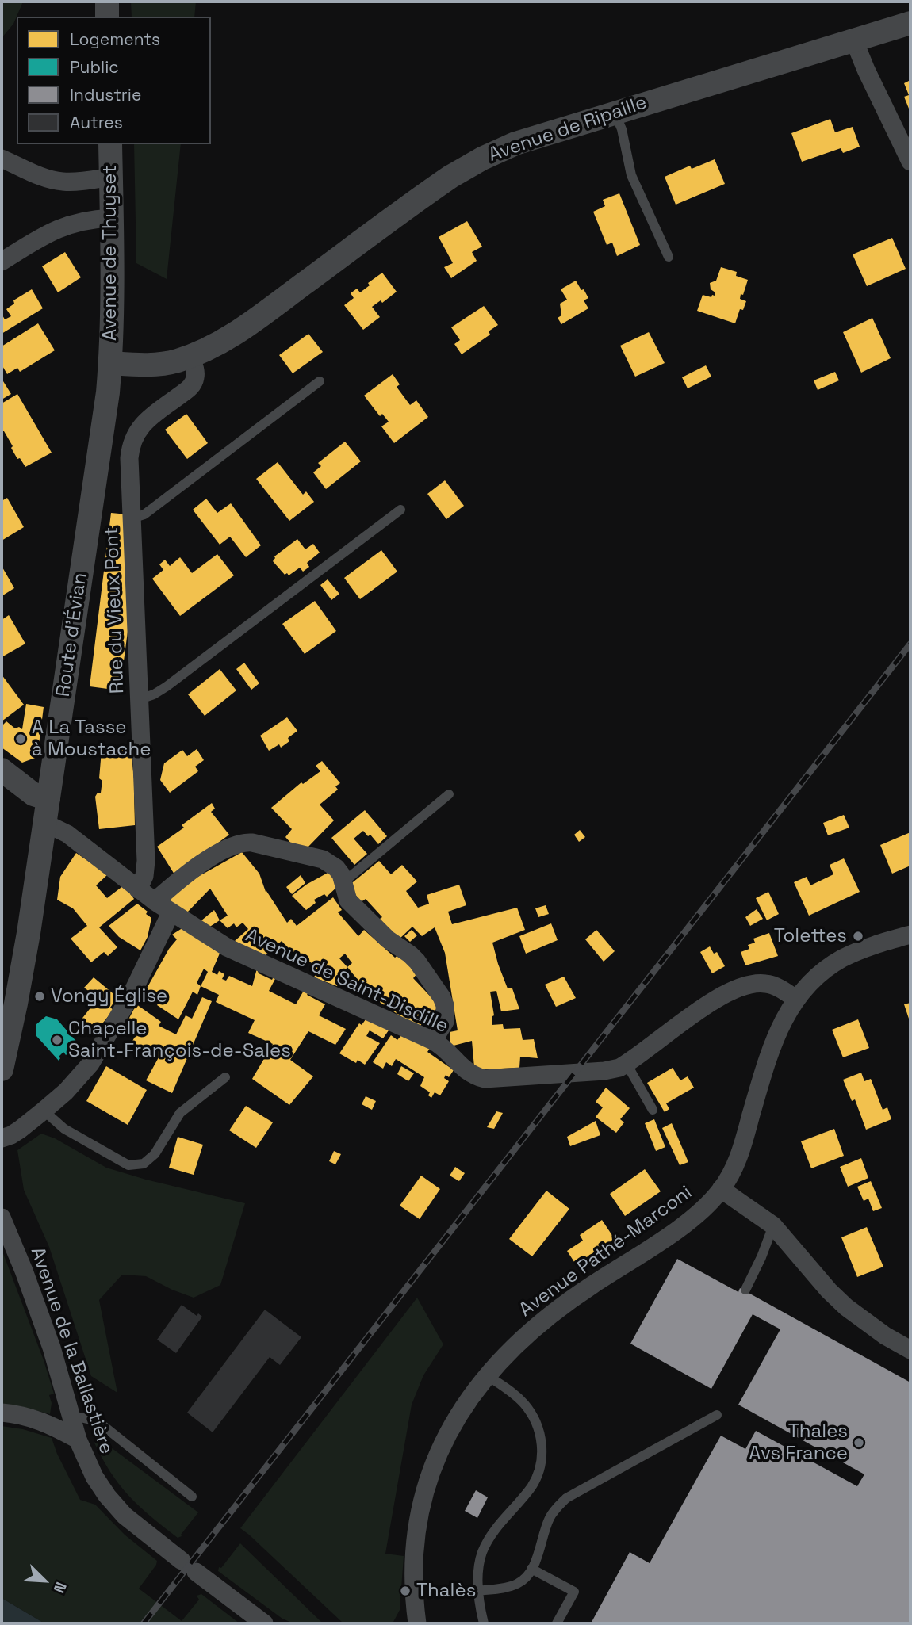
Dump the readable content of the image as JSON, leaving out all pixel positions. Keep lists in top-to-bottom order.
{
  "streets": {
    "street": [
      "Avenue de Ripaille",
      "Avenue de Thuyset",
      "Rue du Vieux Pont",
      "Route d'Évian",
      "Avenue de Saint-Disdille",
      "Avenue Pathé-Marconi",
      "Avenue de la Ballastière"
    ]
  },
  "crossings": [
    ["Avenue de Ripaille", "Avenue de Thuyset"],
    ["Avenue de Ripaille", "Rue du Vieux Pont"],
    ["Avenue de Ripaille", "Route d'Évian"],
    ["Avenue de Thuyset", "Route d'Évian"],
    ["Rue du Vieux Pont", "Avenue de Saint-Disdille"],
    ["Route d'Évian", "Avenue de Saint-Disdille"],
    ["Avenue de Saint-Disdille", "Avenue Pathé-Marconi"]
  ],
  "places": [
    "A La Tasse à Moustache",
    "Tolettes",
    "Vongy Église",
    "Chapelle Saint-François-de-Sales",
    "Thales Avs France",
    "Thalès"
  ],
  "legend": [
    "Logements",
    "Public",
    "Industrie",
    "Autres"
  ],
  "north": "bottom right"
}
